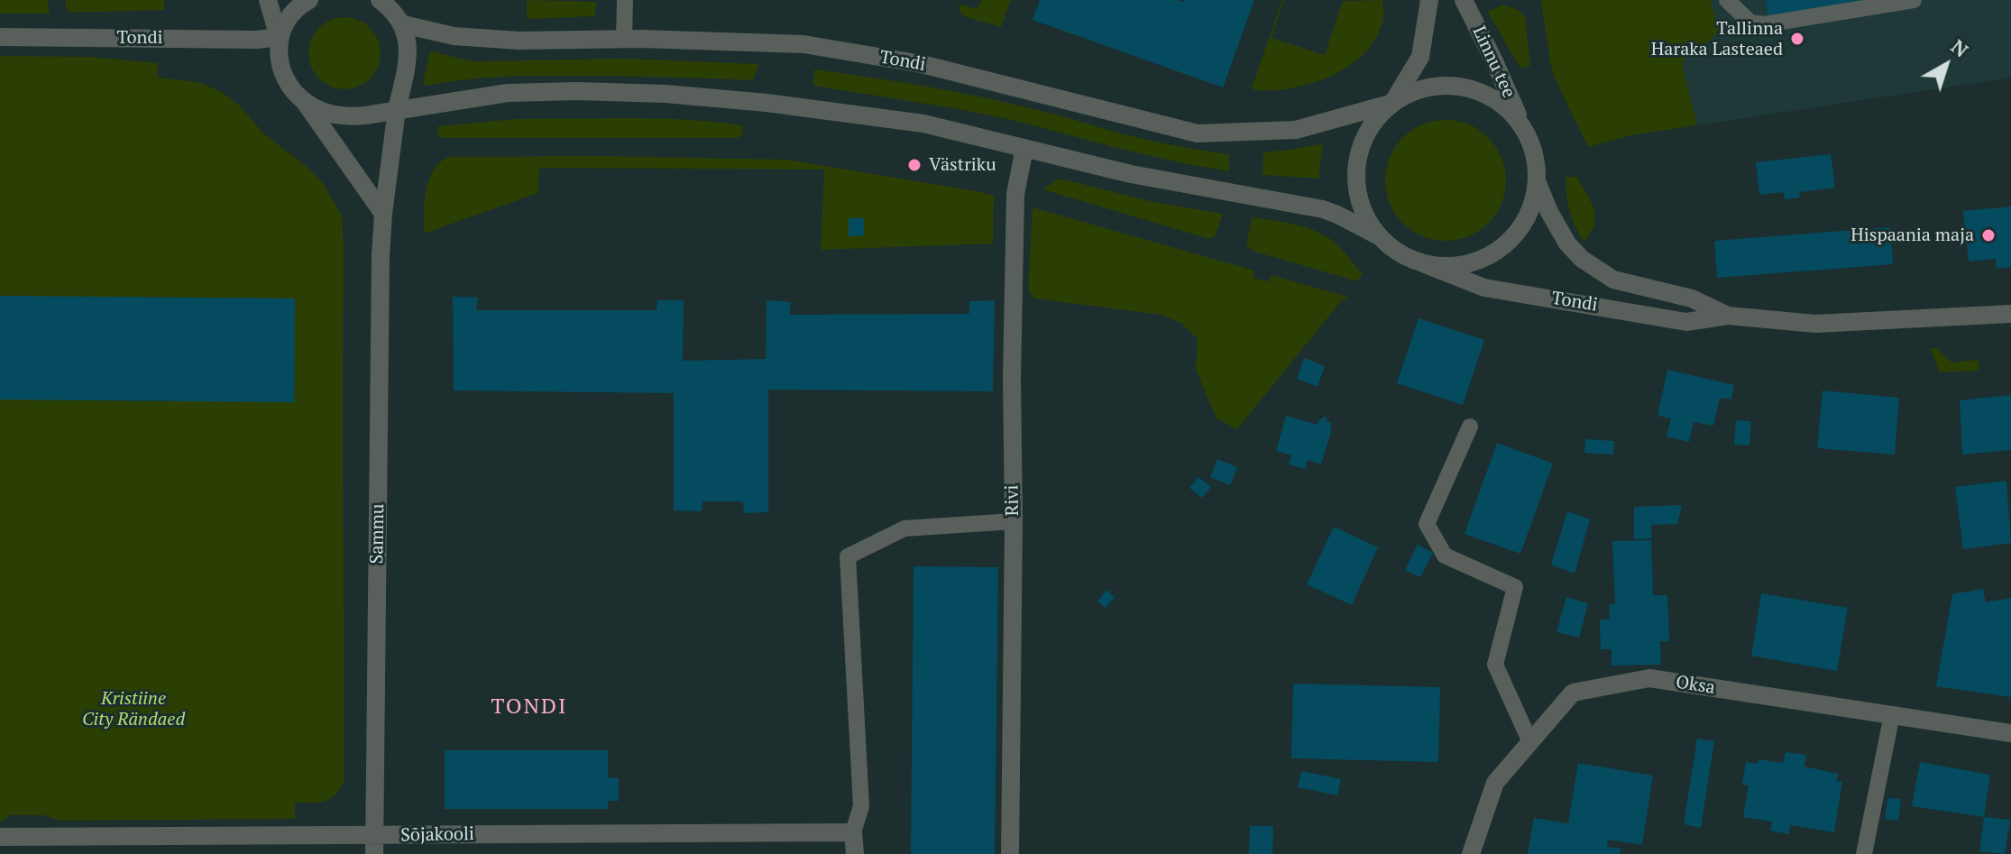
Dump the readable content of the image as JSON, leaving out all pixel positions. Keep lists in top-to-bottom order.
{
  "streets": {
    "street": [
      "Tondi",
      "Linnu tee",
      "Rivi",
      "Sammu",
      "Oksa",
      "Sõjakooli"
    ]
  },
  "crossings": [
    ["Tondi", "Linnu tee"],
    ["Tondi", "Sammu"],
    ["Sammu", "Sõjakooli"]
  ],
  "districts": ["TONDI"],
  "parks": ["Kristiine City Rändaed"],
  "places": ["Tallinna Haraka Lasteaed", "Västriku", "Hispaania maja"],
  "north": "top right"
}
